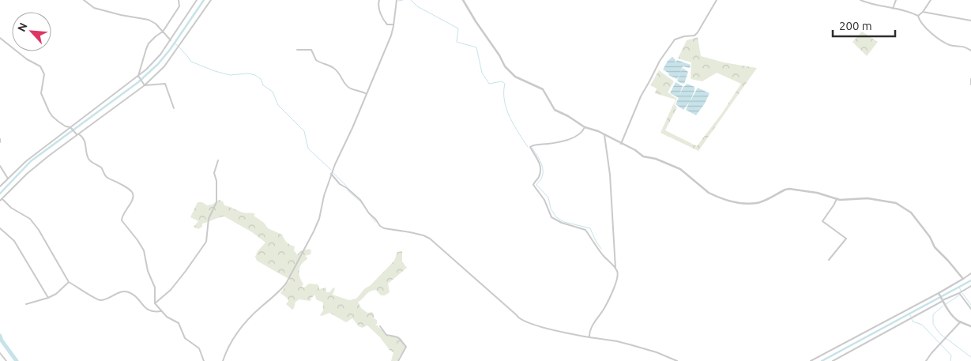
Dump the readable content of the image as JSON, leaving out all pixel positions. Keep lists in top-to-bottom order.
{
  "scale_bar": "200 m",
  "north": "top left"
}
